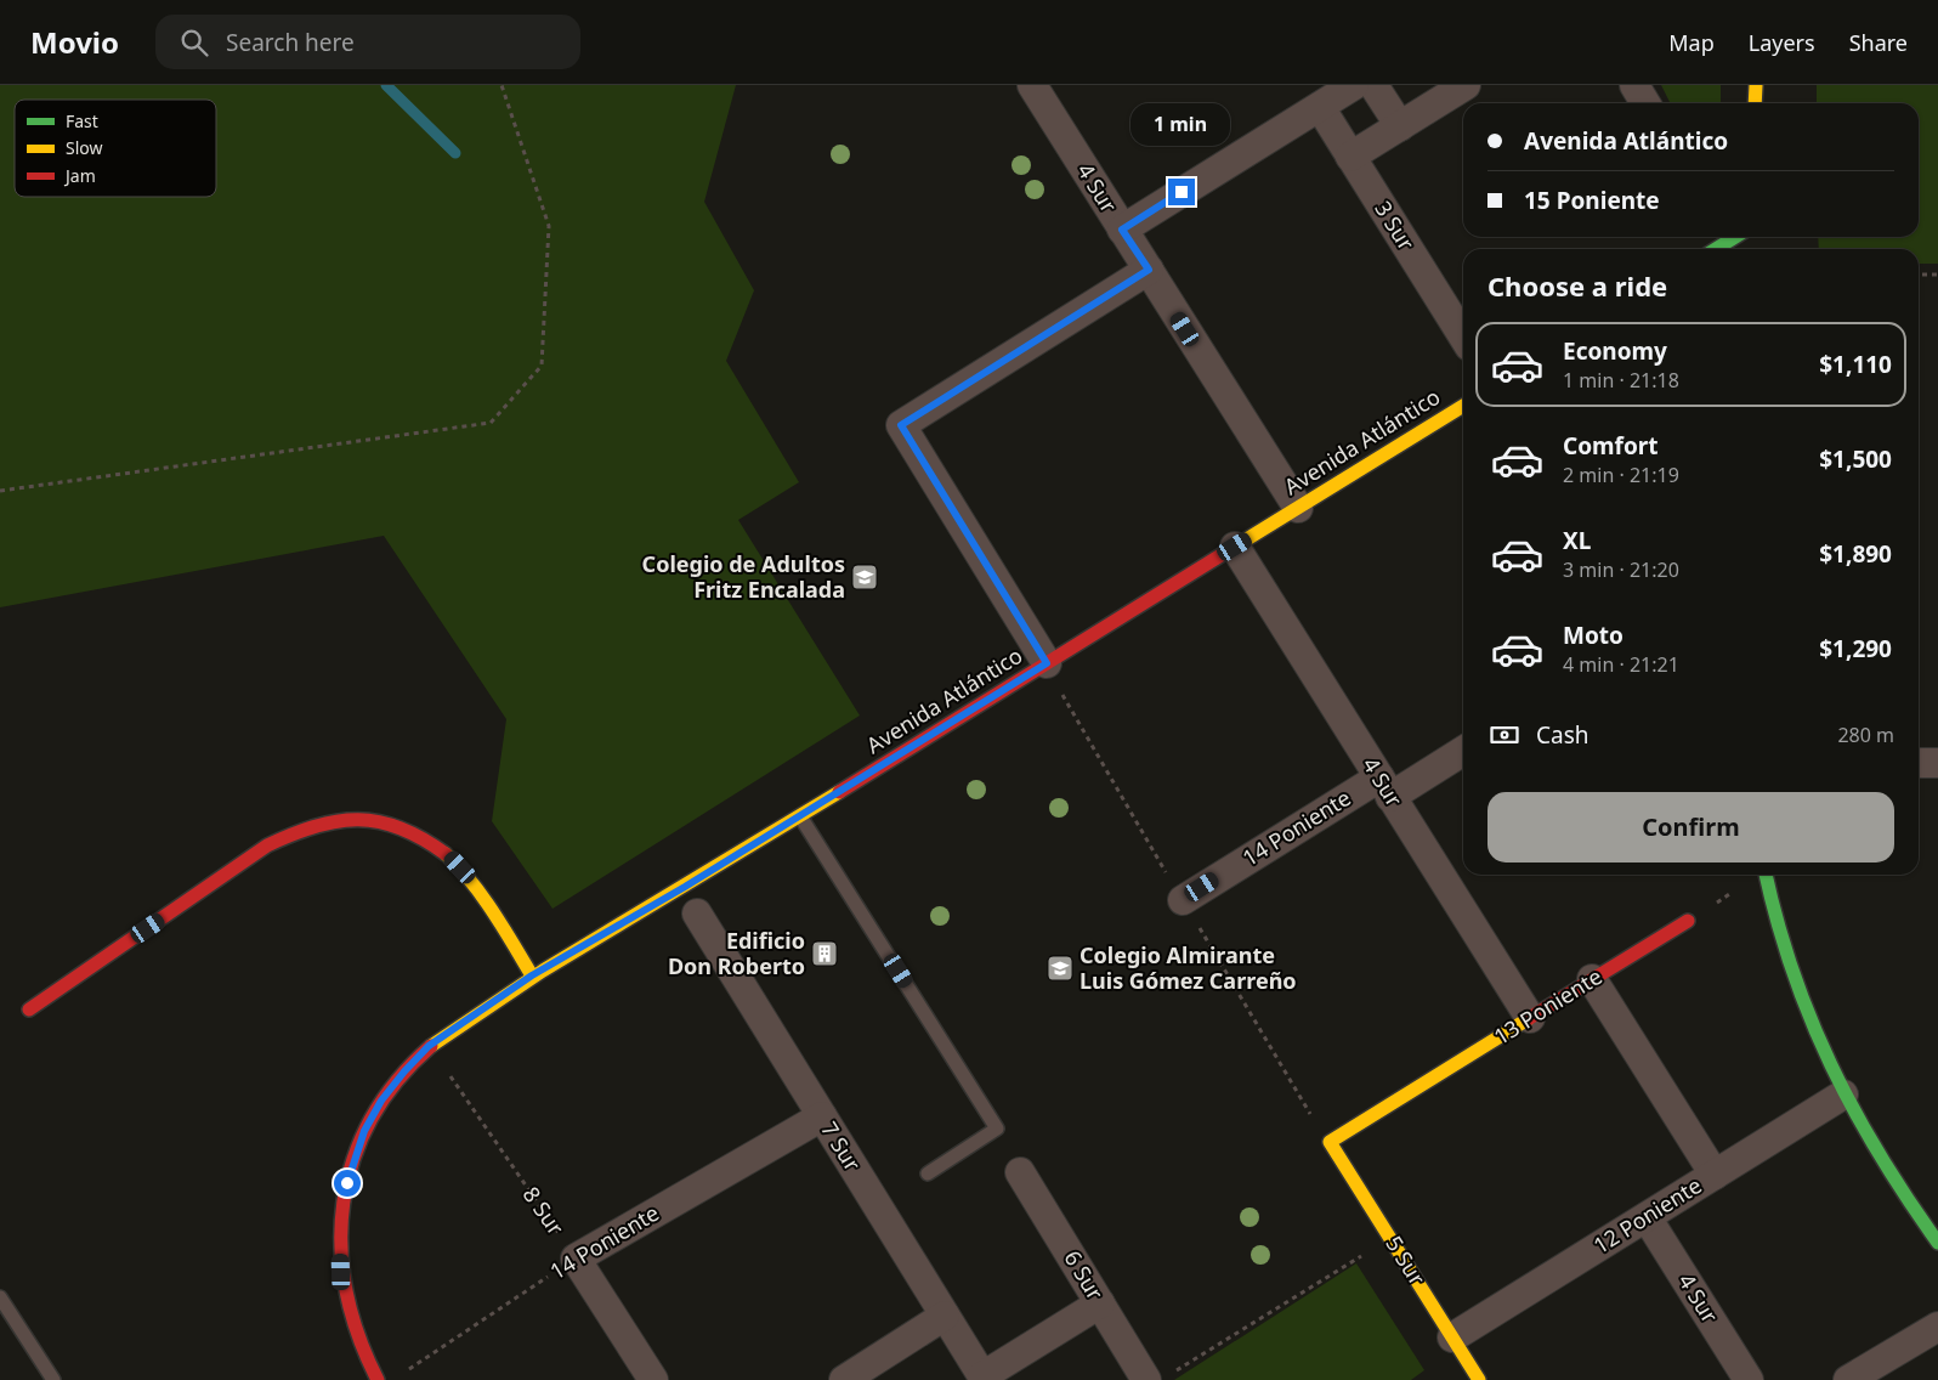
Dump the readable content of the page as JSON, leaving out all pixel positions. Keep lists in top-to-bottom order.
{
  "streets": {
    "street": [
      "4 Sur",
      "3 Sur",
      "Avenida Atlántico",
      "14 Poniente",
      "13 Poniente",
      "7 Sur",
      "8 Sur",
      "12 Poniente",
      "5 Sur",
      "6 Sur"
    ]
  },
  "crossings": [
    ["4 Sur", "Avenida Atlántico"],
    ["4 Sur", "14 Poniente"],
    ["4 Sur", "13 Poniente"],
    ["4 Sur", "12 Poniente"],
    ["Avenida Atlántico", "8 Sur"],
    ["14 Poniente", "7 Sur"],
    ["14 Poniente", "8 Sur"],
    ["13 Poniente", "5 Sur"],
    ["12 Poniente", "5 Sur"]
  ],
  "places": {
    "school or university": ["Colegio de Adultos Fritz Encalada", "Colegio Almirante Luis Gómez Carreño"],
    "building": ["Edificio Don Roberto"]
  },
  "legend": ["Fast", "Slow", "Jam"],
  "page": {
    "header": "Movio",
    "search": "Search here",
    "nav": ["Map", "Layers", "Share"],
    "bubble": "1 min",
    "banner": ["Avenida Atlántico", "15 Poniente"],
    "heading": "Choose a ride",
    "list": [
      {
        "name": "Economy",
        "note": "1 min · 21:18",
        "value": "$1,110"
      },
      {
        "name": "Comfort",
        "note": "2 min · 21:19",
        "value": "$1,500"
      },
      {
        "name": "XL",
        "note": "3 min · 21:20",
        "value": "$1,890"
      },
      {
        "name": "Moto",
        "note": "4 min · 21:21",
        "value": "$1,290"
      }
    ],
    "pay": ["Cash", "280 m"],
    "buttons": "Confirm"
  }
}
